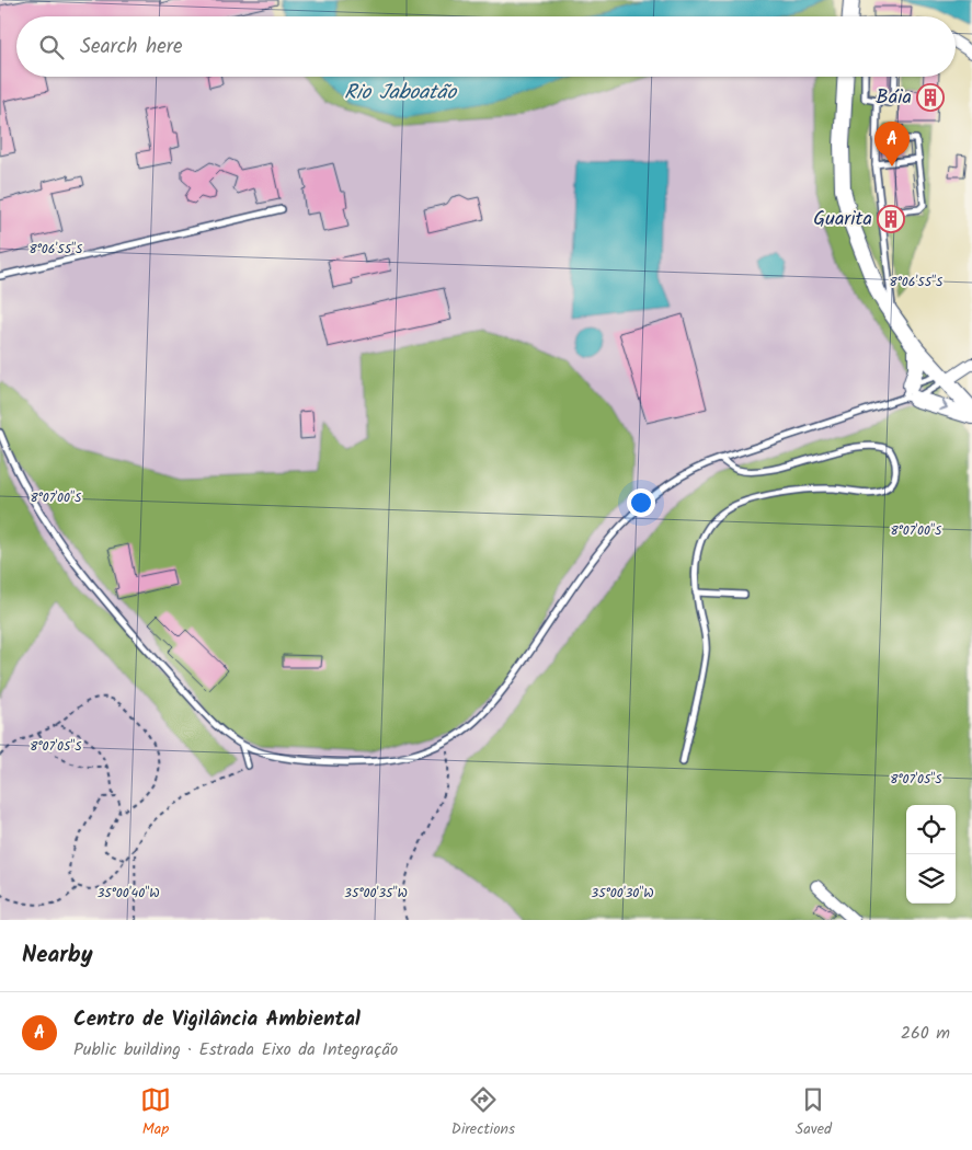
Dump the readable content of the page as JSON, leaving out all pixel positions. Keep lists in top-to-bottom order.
{
  "water": ["Rio Jaboatão"],
  "places": {
    "building": ["Báia", "Guarita"]
  },
  "page": {
    "search": "Search here",
    "pins": "A",
    "heading": "Nearby",
    "list": [
      {
        "mark": "A",
        "name": "Centro de Vigilância Ambiental",
        "note": "Public building · Estrada Eixo da Integração",
        "value": "260 m"
      }
    ],
    "nav": ["Map", "Directions", "Saved"]
  },
  "coordinates": [
    "8°06'55\"S",
    "8°07'00\"S",
    "8°07'05\"S",
    "35°00'40\"W",
    "35°00'35\"W",
    "35°00'30\"W"
  ]
}
